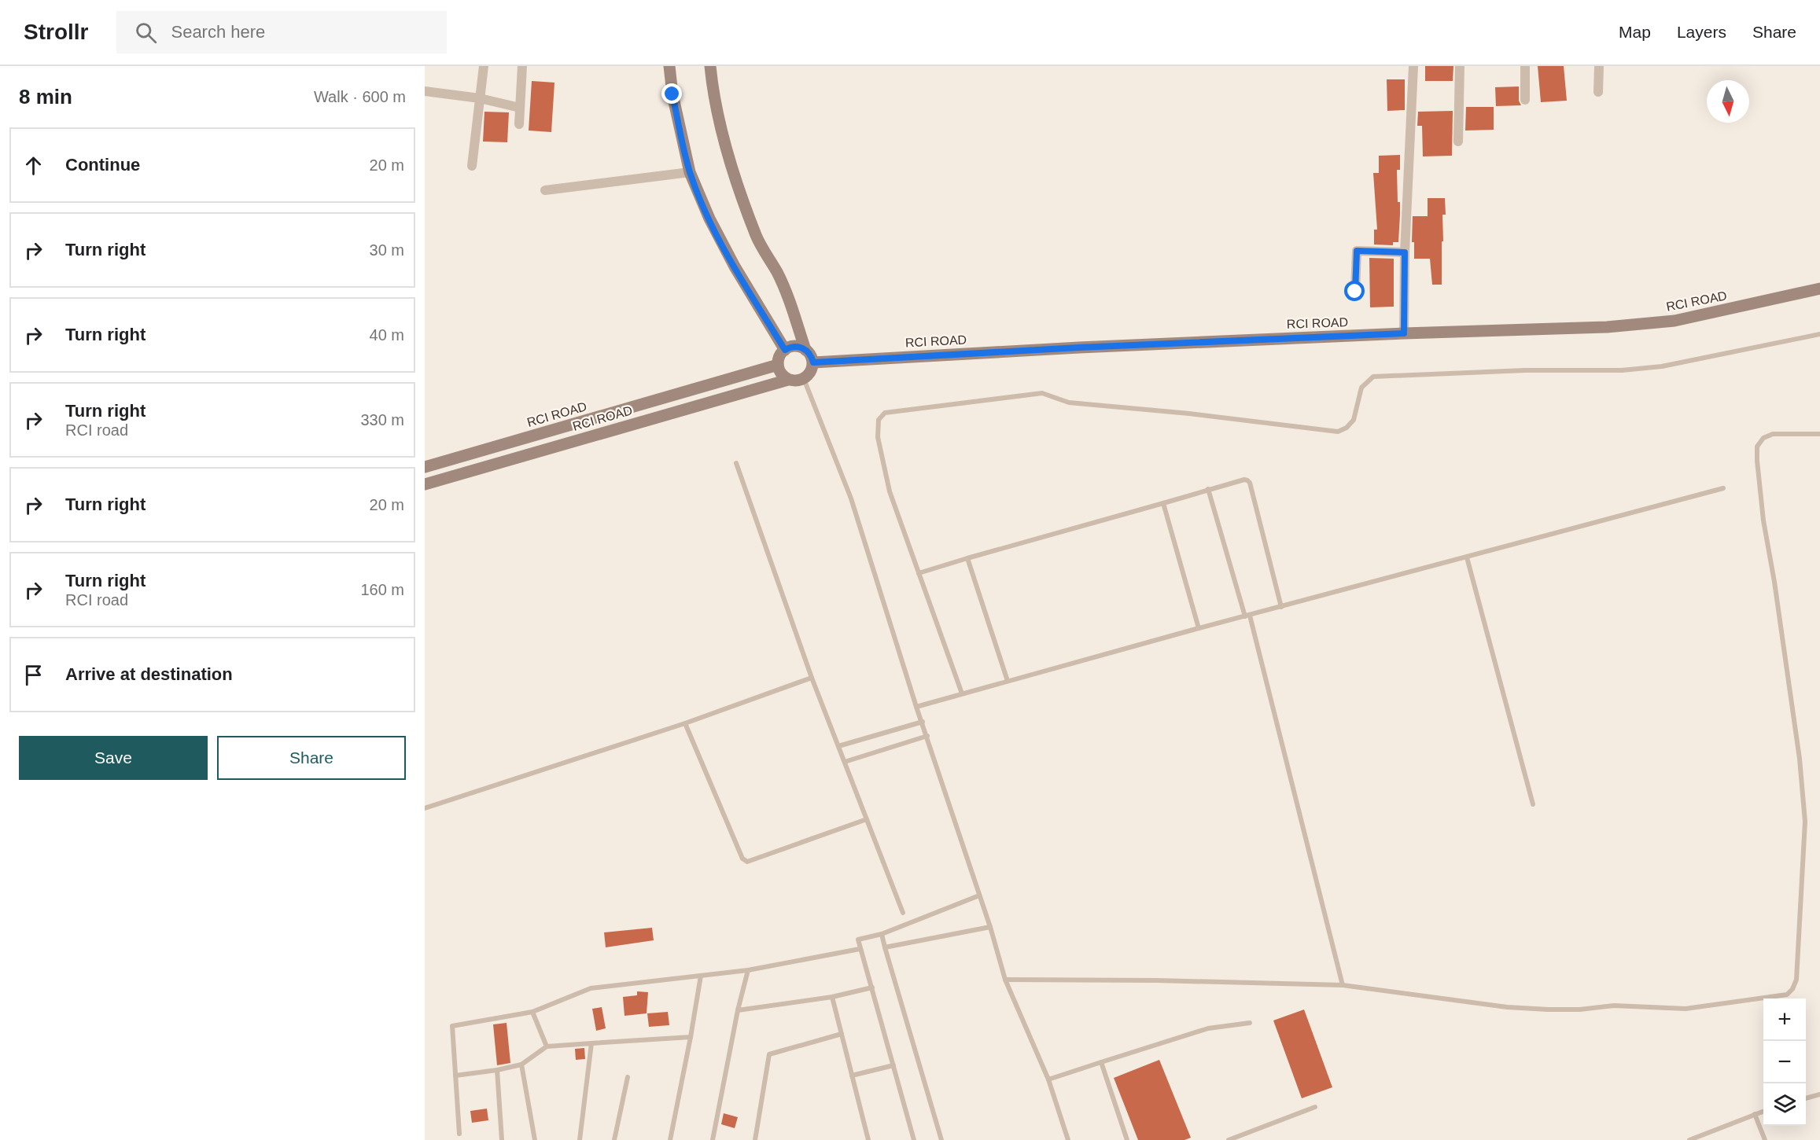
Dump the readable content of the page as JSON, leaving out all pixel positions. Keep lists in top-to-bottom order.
{
  "streets": {
    "main road": ["RCI ROAD"]
  },
  "north": "bottom",
  "page": {
    "header": "Strollr",
    "search": "Search here",
    "nav": ["Map", "Layers", "Share"],
    "heading": ["8 min", "Walk · 600 m"],
    "list": [
      ["Continue", "20 m"],
      ["Turn right", "30 m"],
      ["Turn right", "40 m"],
      ["Turn right", "RCI road", "330 m"],
      ["Turn right", "20 m"],
      ["Turn right", "RCI road", "160 m"],
      "Arrive at destination"
    ],
    "buttons": ["Save", "Share"],
    "map_buttons": ["+", "−"]
  }
}
